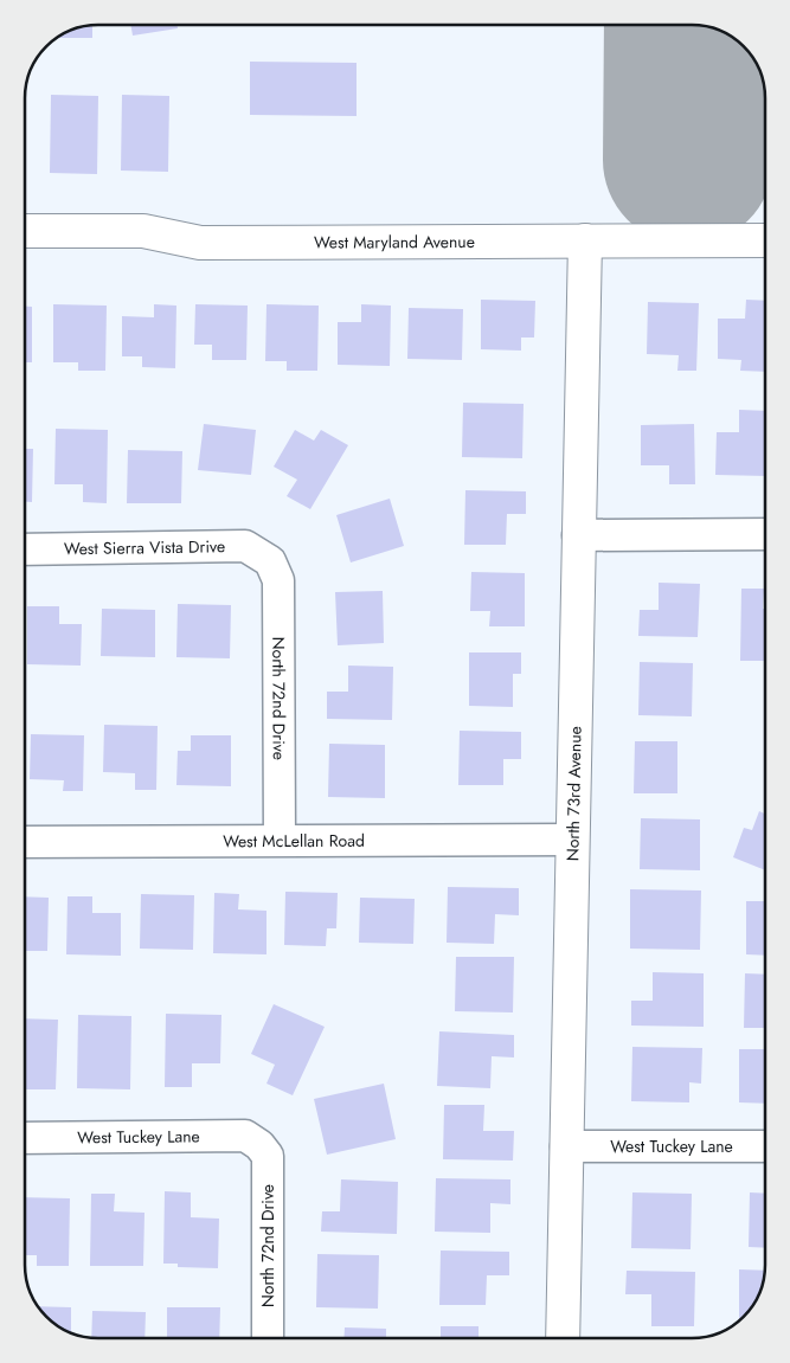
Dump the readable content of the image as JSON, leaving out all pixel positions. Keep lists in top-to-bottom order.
{
  "streets": {
    "street": [
      "West Maryland Avenue",
      "West Sierra Vista Drive",
      "North 72nd Drive",
      "North 73rd Avenue",
      "West McLellan Road",
      "West Tuckey Lane"
    ]
  },
  "crossings": [
    ["West Maryland Avenue", "North 73rd Avenue"],
    ["West Sierra Vista Drive", "North 72nd Drive"],
    ["North 72nd Drive", "West McLellan Road"],
    ["North 72nd Drive", "West Tuckey Lane"],
    ["North 73rd Avenue", "West McLellan Road"],
    ["North 73rd Avenue", "West Tuckey Lane"]
  ]
}
